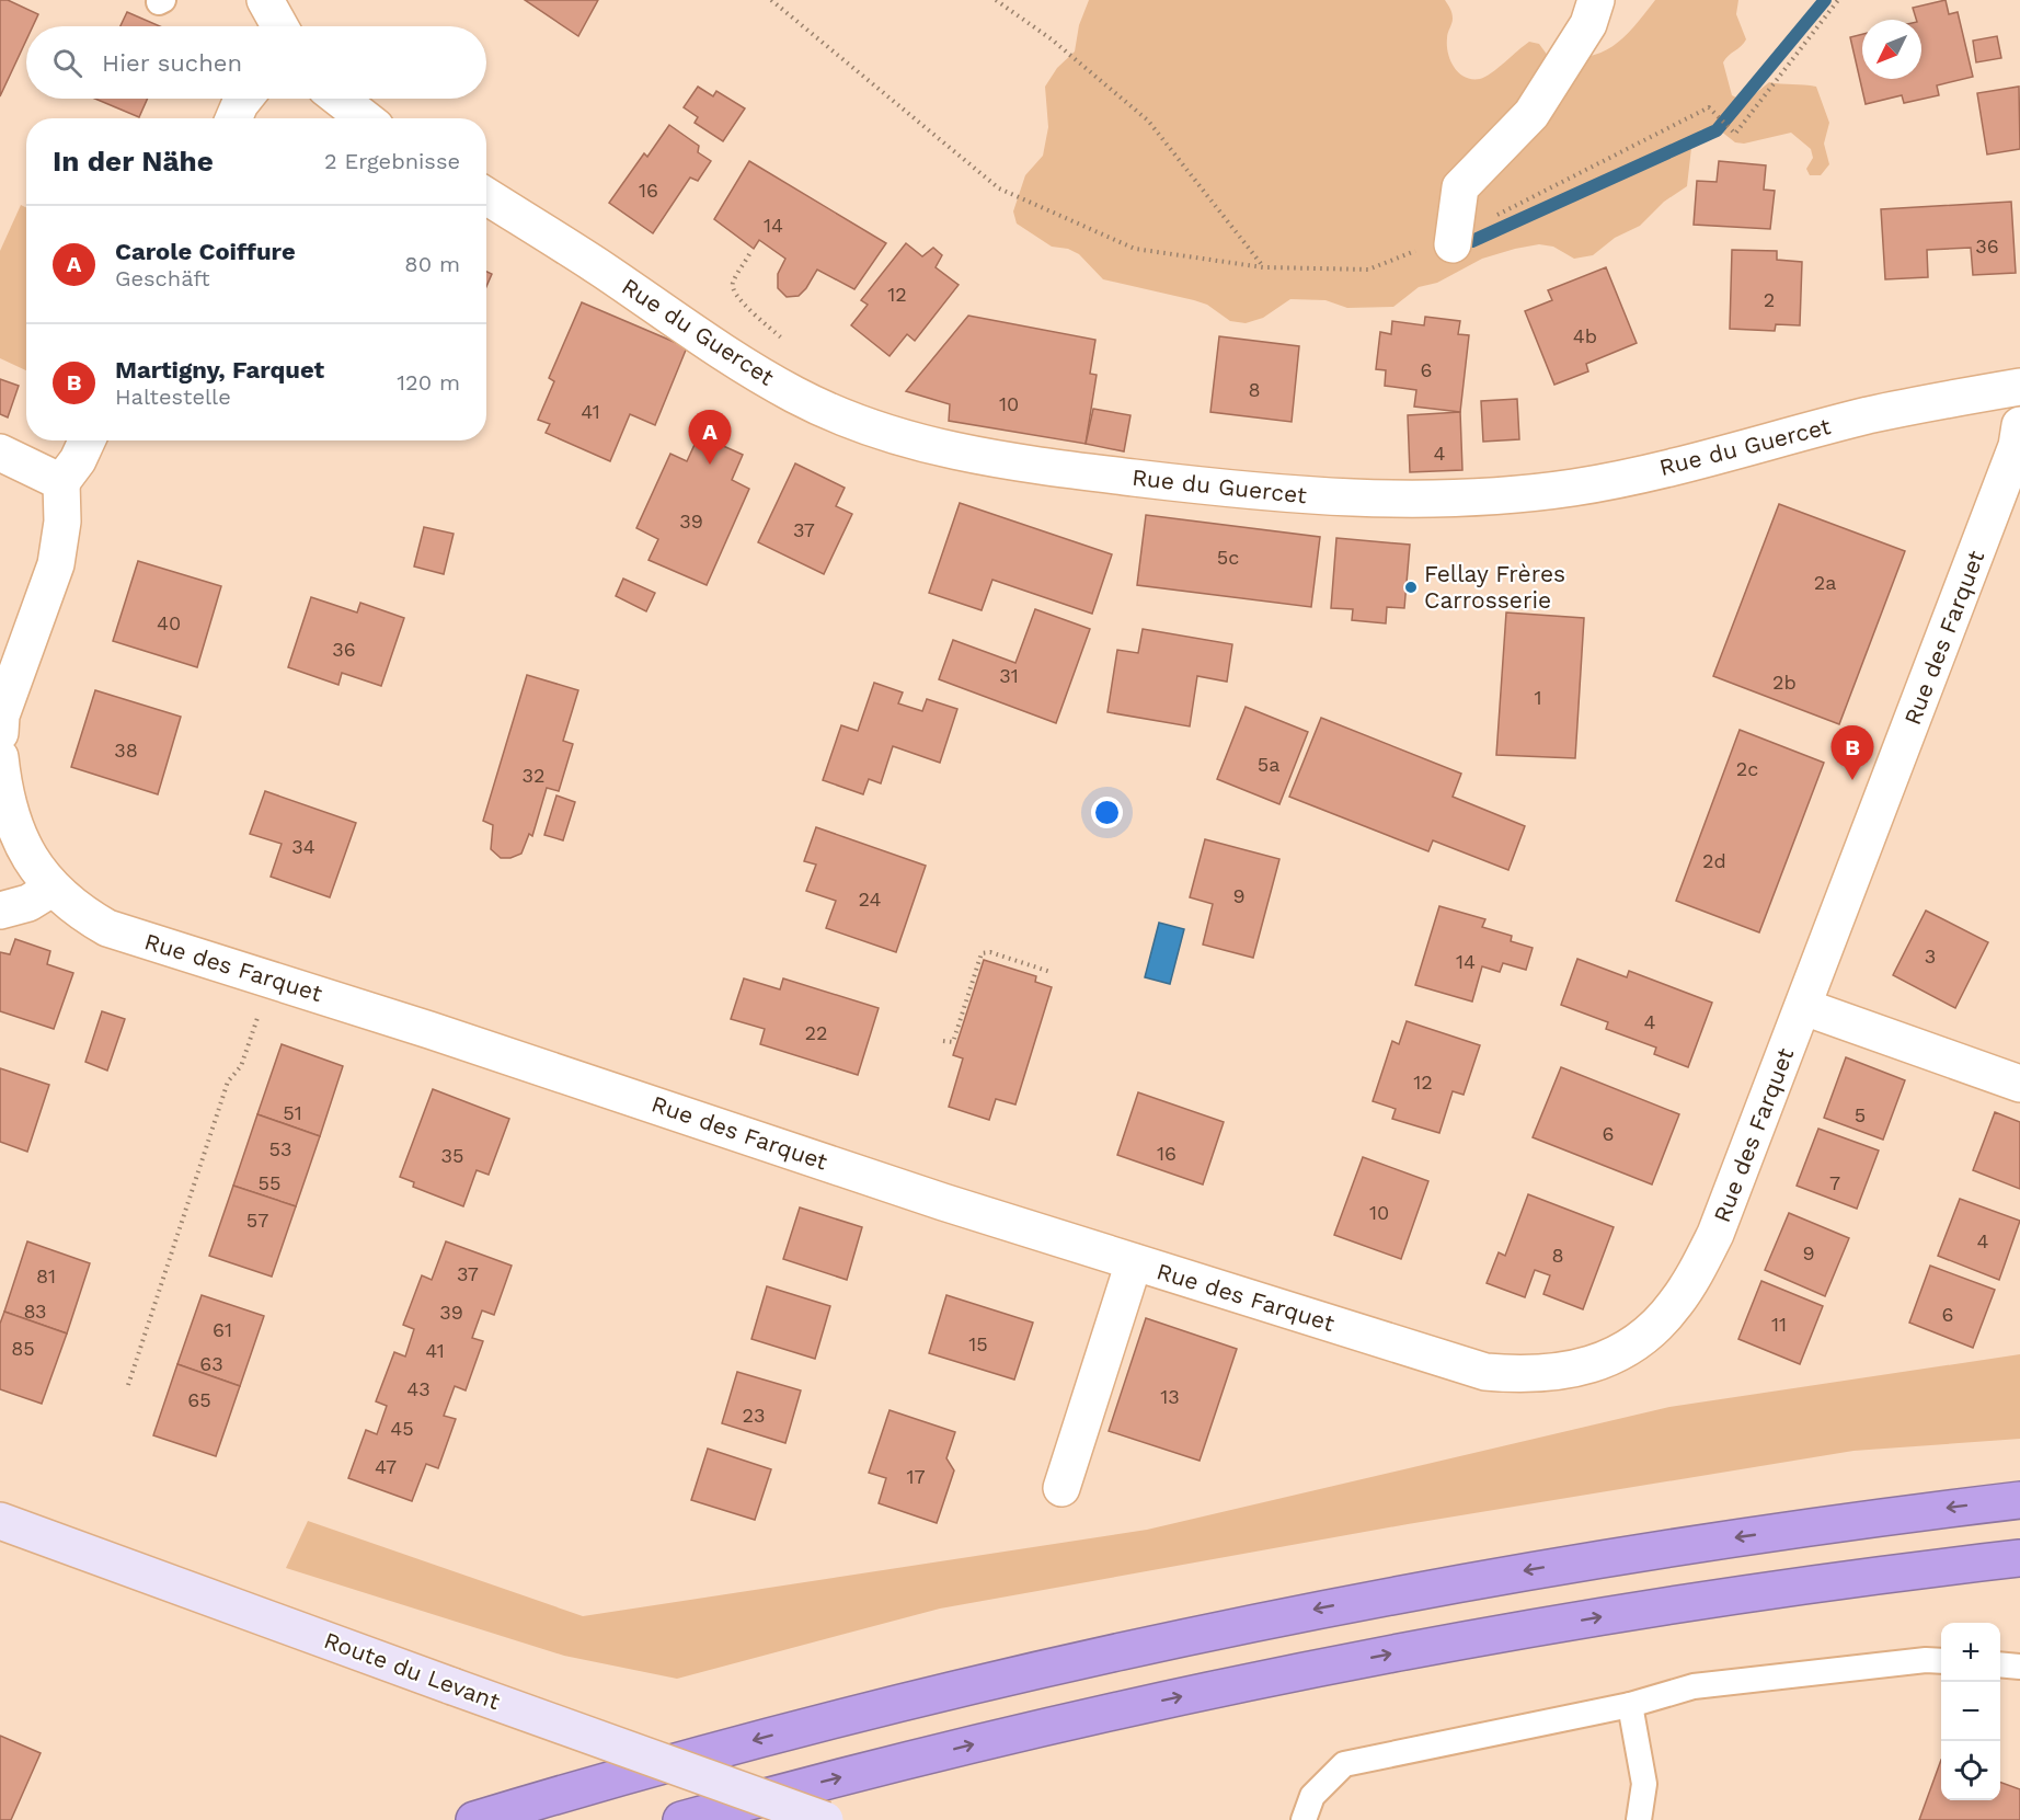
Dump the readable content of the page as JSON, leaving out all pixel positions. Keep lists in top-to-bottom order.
{
  "streets": {
    "street": ["Rue du Guercet", "Rue des Farquet", "Route du Levant"]
  },
  "places": ["Fellay Frères Carrosserie"],
  "house_numbers": [
    "16",
    "14",
    "36",
    "12",
    "2",
    "4b",
    "6",
    "8",
    "10",
    "41",
    "4",
    "39",
    "37",
    "5c",
    "2a",
    "40",
    "36",
    "31",
    "2b",
    "1",
    "38",
    "5a",
    "2c",
    "32",
    "34",
    "2d",
    "9",
    "24",
    "3",
    "14",
    "4",
    "22",
    "12",
    "51",
    "5",
    "6",
    "53",
    "16",
    "35",
    "55",
    "7",
    "10",
    "57",
    "4",
    "9",
    "8",
    "37",
    "81",
    "83",
    "39",
    "6",
    "11",
    "61",
    "15",
    "85",
    "41",
    "63",
    "43",
    "13",
    "65",
    "23",
    "45",
    "47",
    "17"
  ],
  "north": "bottom left",
  "page": {
    "search": "Hier suchen",
    "heading": ["In der Nähe", "2 Ergebnisse"],
    "list": [
      {
        "mark": "A",
        "name": "Carole Coiffure",
        "note": "Geschäft",
        "value": "80 m"
      },
      {
        "mark": "B",
        "name": "Martigny, Farquet",
        "note": "Haltestelle",
        "value": "120 m"
      }
    ],
    "pins": ["A", "B"],
    "map_buttons": ["+", "−"]
  }
}
